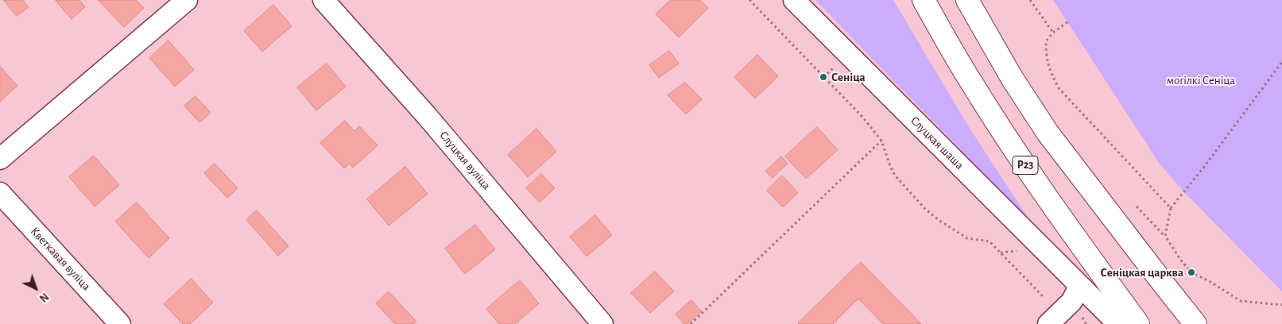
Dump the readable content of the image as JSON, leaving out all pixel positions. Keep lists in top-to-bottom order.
{
  "streets": {
    "highway": ["Р23"],
    "street": ["Слуцкая шаша", "Слуцкая вуліца", "Кветкавая вуліца"]
  },
  "parks": ["могілкі Сеніца"],
  "places": ["Сеніца", "Сеніцкая царква"],
  "north": "bottom right"
}
